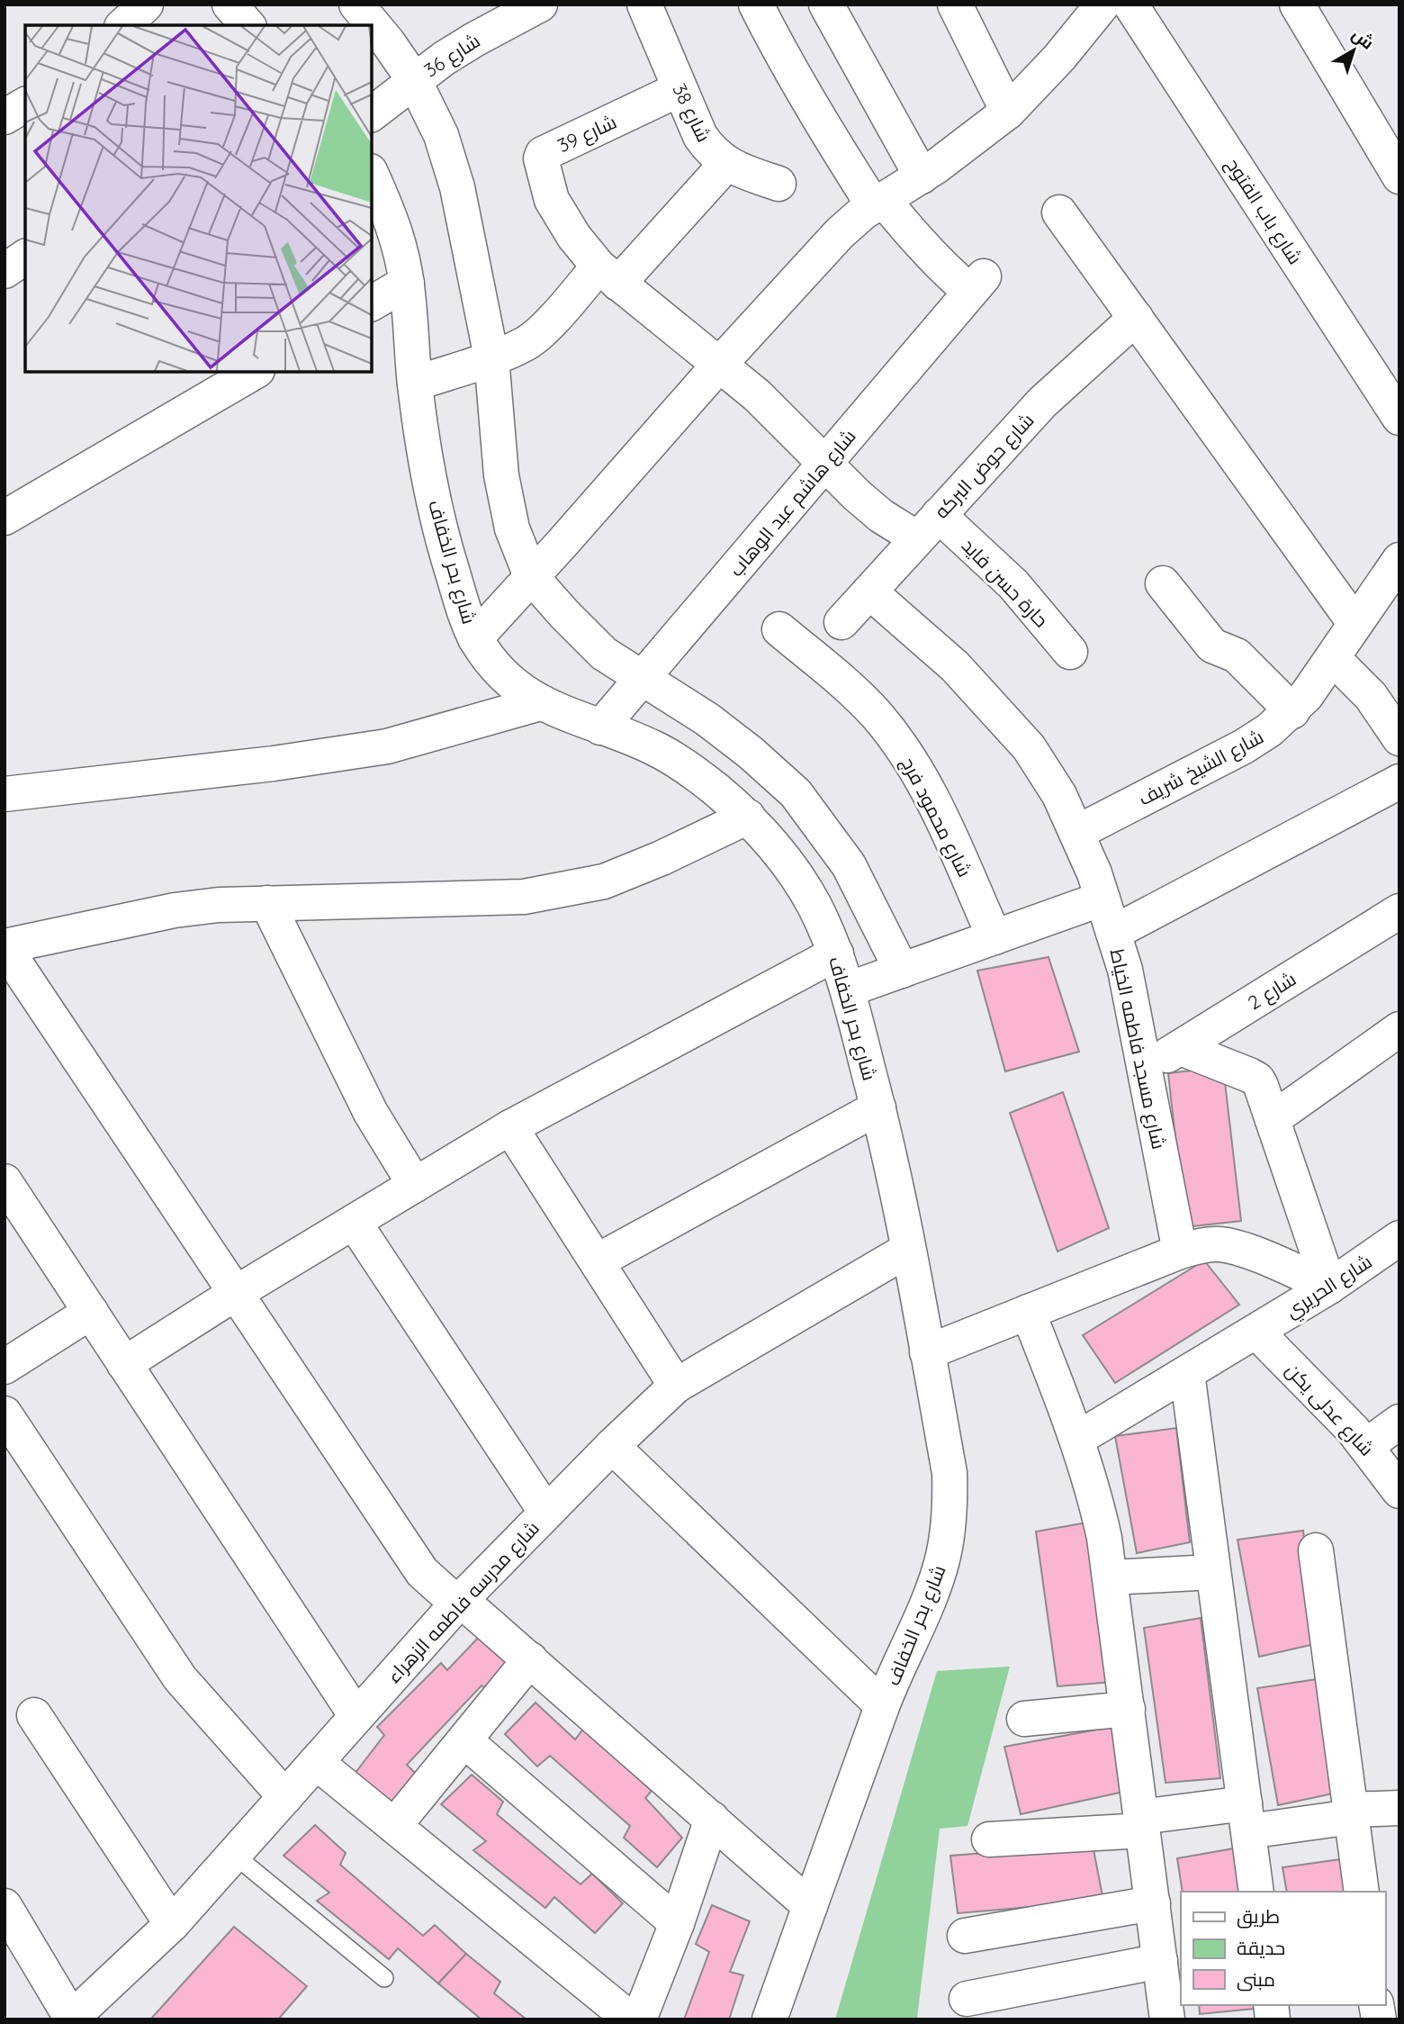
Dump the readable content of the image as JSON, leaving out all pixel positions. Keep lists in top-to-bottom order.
{
  "streets": {
    "street": [
      "شارع 36",
      "شارع 38",
      "شارع 39",
      "شارع باب الفتوح",
      "شارع حوض البركه",
      "شارع هاشم عبد الوهاب",
      "شارع بحر الخفاف",
      "حارة حسن فايد",
      "شارع الشيخ شريف",
      "شارع محمود فرج",
      "شارع 2",
      "شارع مسجد فاطمه الخياط",
      "شارع الحريري",
      "شارع عدلى يكن",
      "شارع مدرسه فاطمه الزهراء"
    ]
  },
  "crossings": [
    ["شارع 38", "شارع 39"],
    ["شارع 39", "حارة حسن فايد"],
    ["شارع حوض البركه", "حارة حسن فايد"],
    ["شارع حوض البركه", "شارع مسجد فاطمه الخياط"],
    ["شارع هاشم عبد الوهاب", "شارع بحر الخفاف"],
    ["شارع هاشم عبد الوهاب", "حارة حسن فايد"],
    ["شارع بحر الخفاف", "شارع مدرسه فاطمه الزهراء"],
    ["شارع الشيخ شريف", "شارع مسجد فاطمه الخياط"],
    ["شارع 2", "شارع مسجد فاطمه الخياط"],
    ["شارع الحريري", "شارع عدلى يكن"]
  ],
  "legend": ["طريق", "حديقة", "مبنى"],
  "north": "top right"
}
